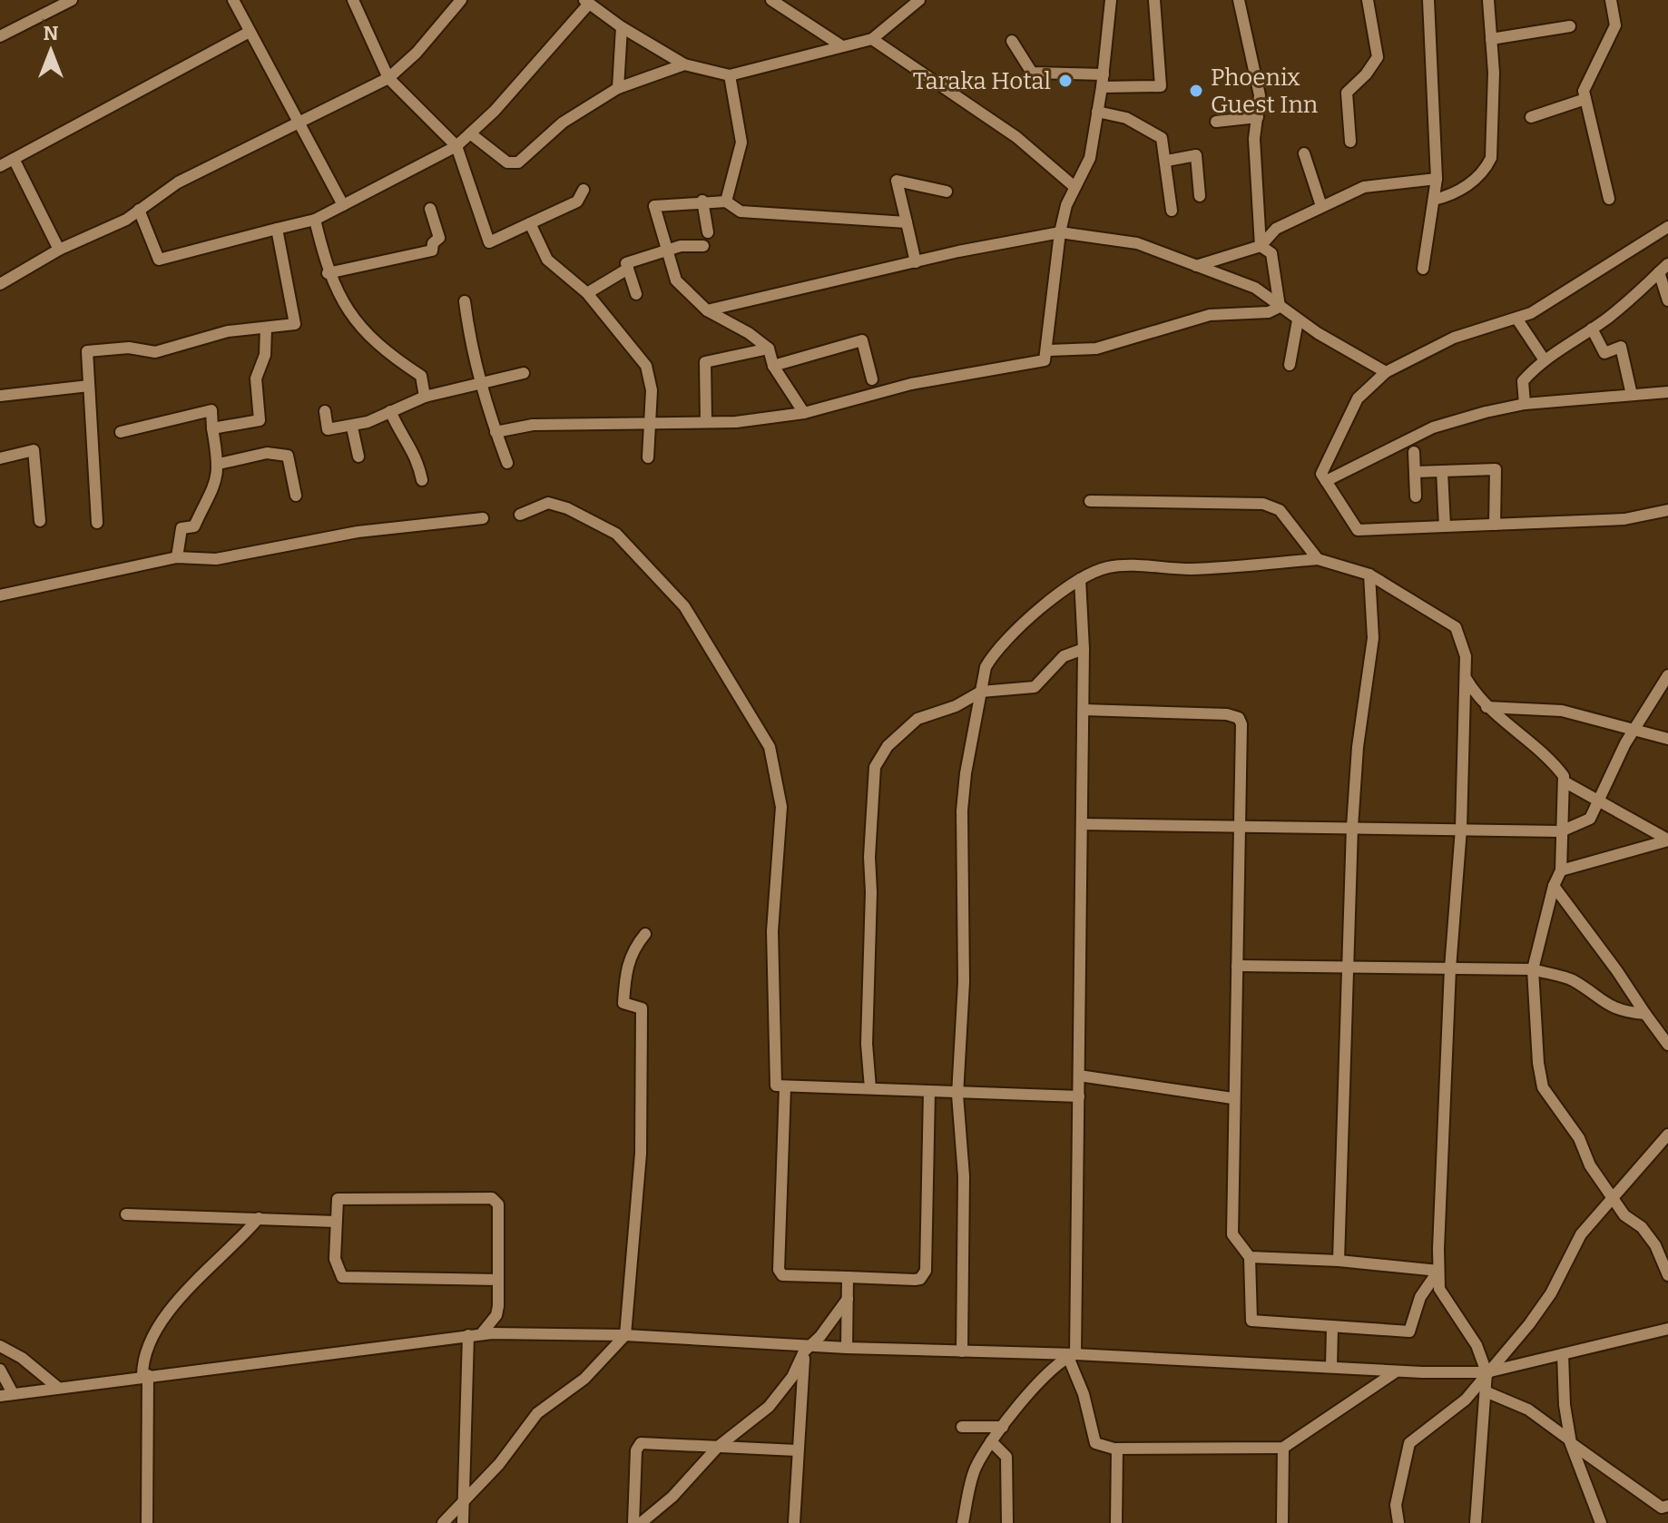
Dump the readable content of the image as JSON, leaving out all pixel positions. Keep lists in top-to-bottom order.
{
  "places": ["Taraka Hotal", "Phoenix Guest Inn"],
  "north": "top"
}
